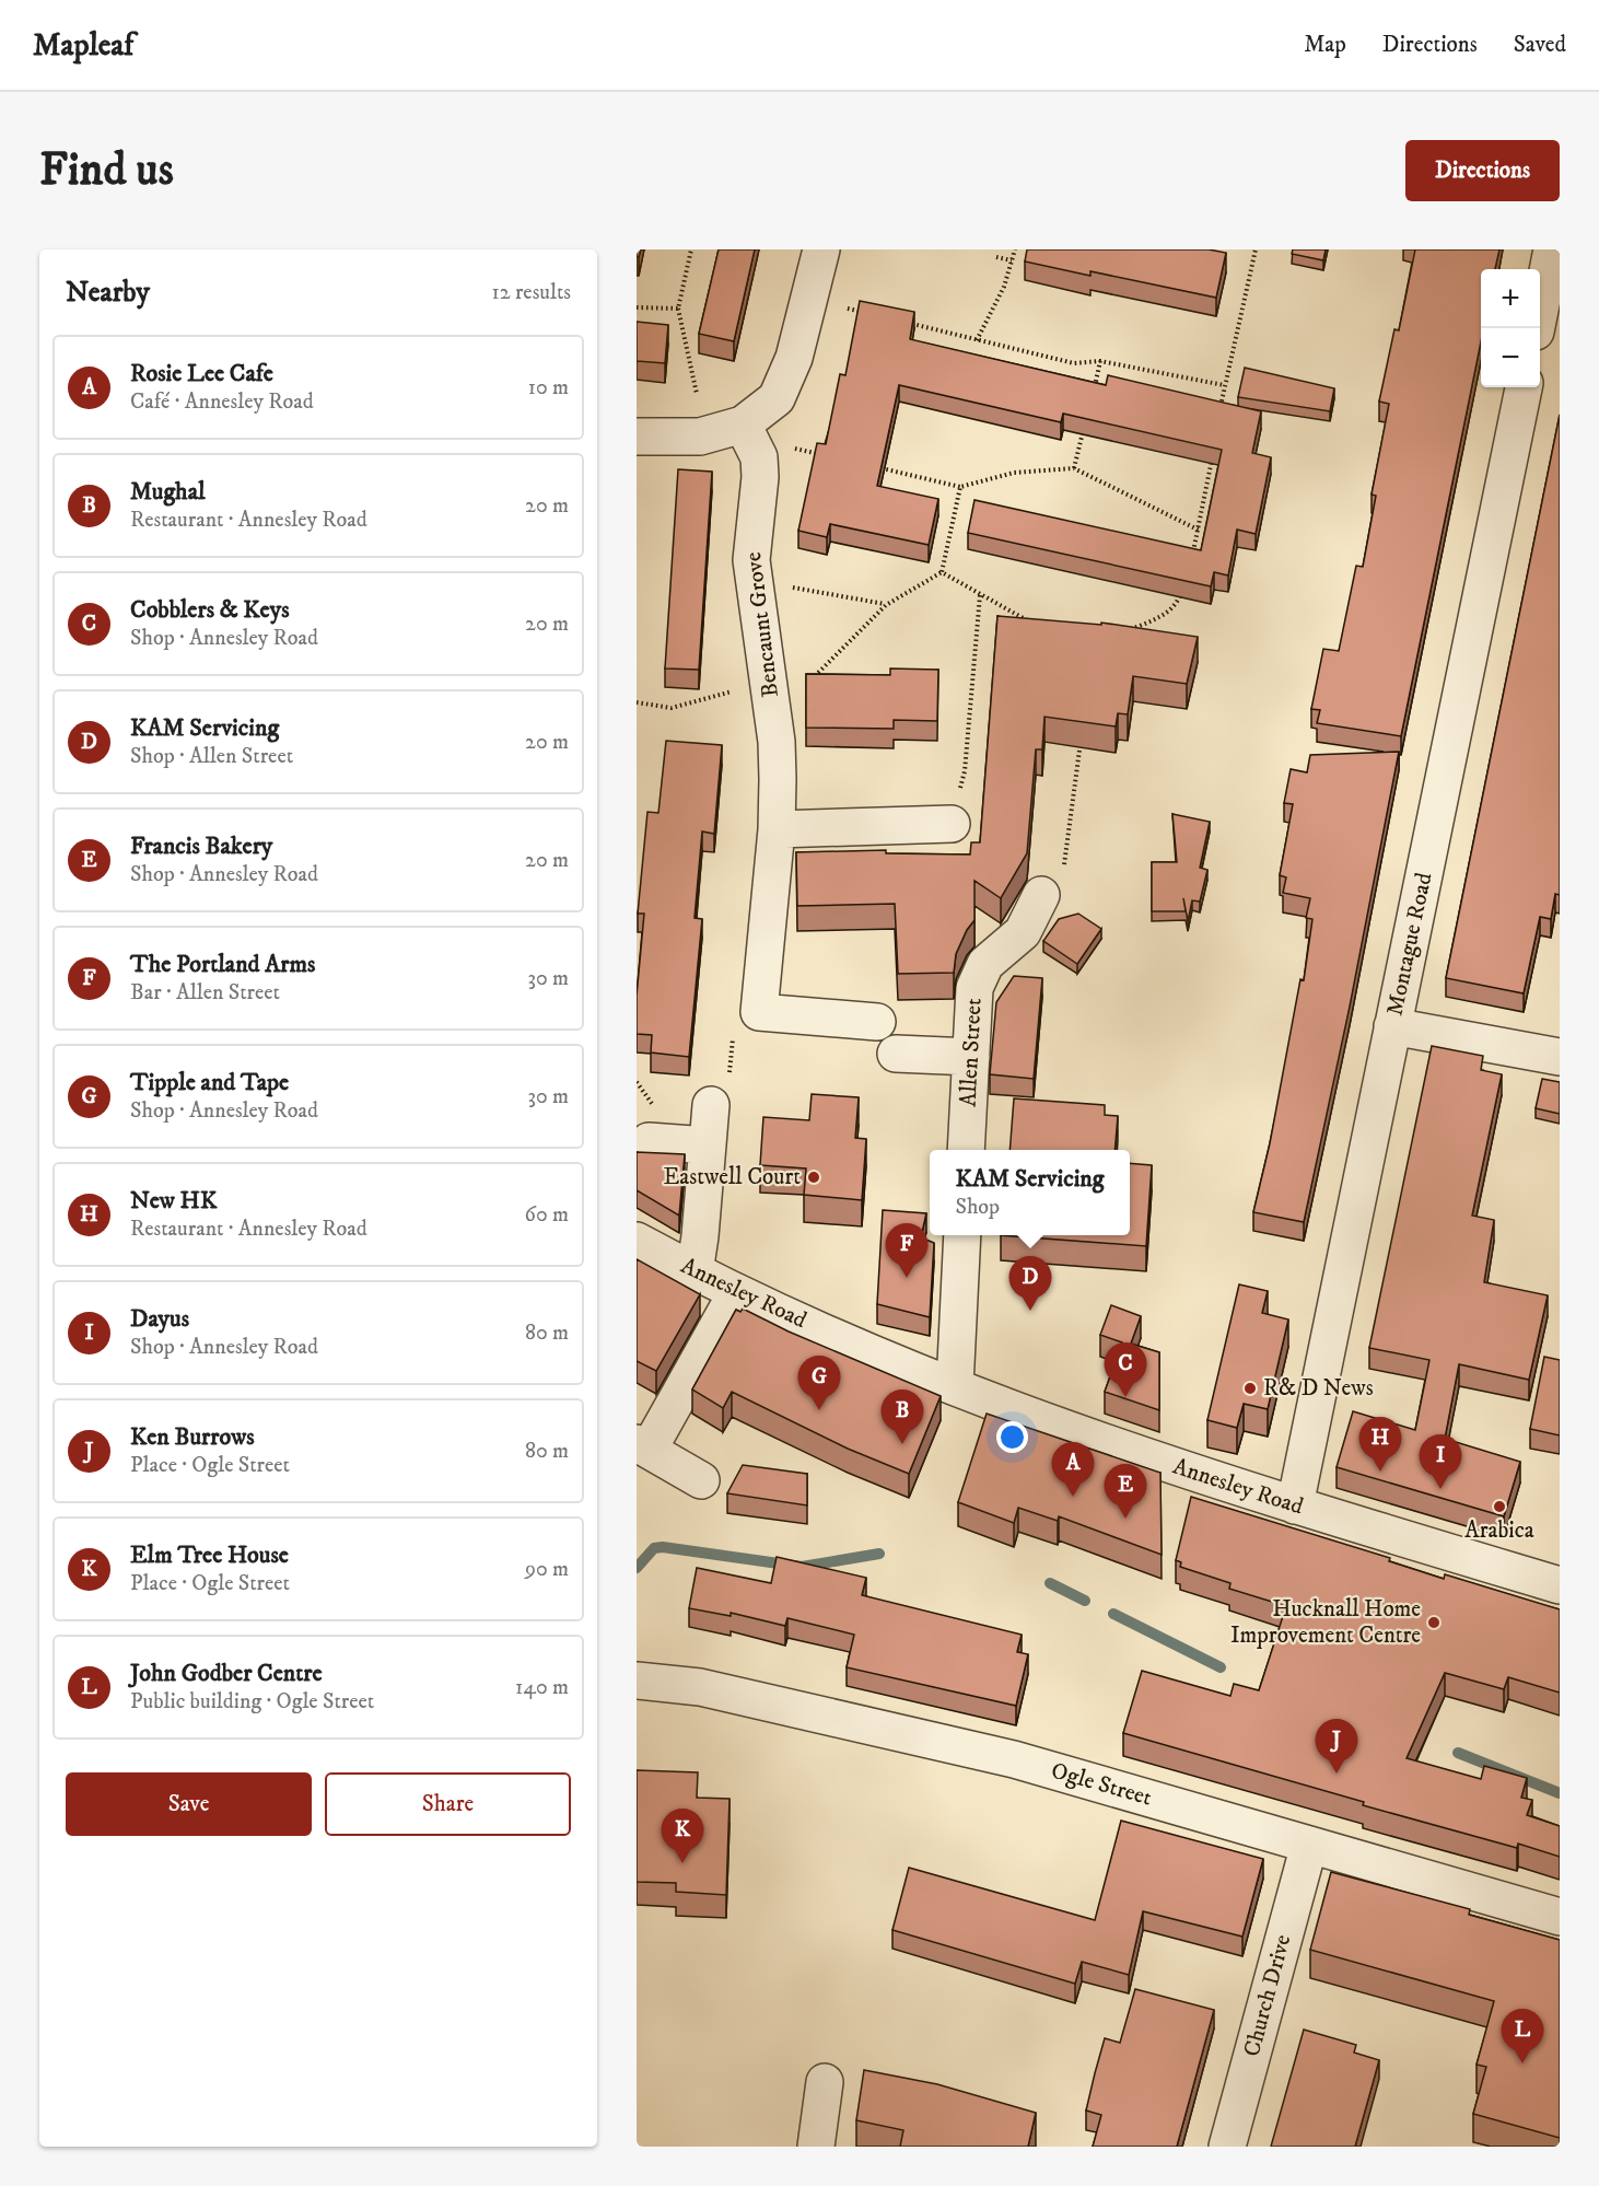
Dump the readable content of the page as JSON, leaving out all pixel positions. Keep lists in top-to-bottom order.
{
  "streets": {
    "street": [
      "Bencaunt Grove",
      "Montague Road",
      "Allen Street",
      "Annesley Road",
      "Ogle Street",
      "Church Drive"
    ]
  },
  "crossings": [
    ["Montague Road", "Annesley Road"],
    ["Ogle Street", "Church Drive"]
  ],
  "places": [
    "Eastwell Court",
    "R& D News",
    "Arabica",
    "Hucknall Home Improvement Centre"
  ],
  "page": {
    "header": "Mapleaf",
    "nav": ["Map", "Directions", "Saved"],
    "buttons": [
      "Directions",
      ["Save", "Share"]
    ],
    "title": "Find us",
    "heading": ["Nearby", "12 results"],
    "map_buttons": ["+", "−"],
    "list": [
      {
        "mark": "A",
        "name": "Rosie Lee Cafe",
        "note": "Café · Annesley Road",
        "value": "10 m"
      },
      {
        "mark": "B",
        "name": "Mughal",
        "note": "Restaurant · Annesley Road",
        "value": "20 m"
      },
      {
        "mark": "C",
        "name": "Cobblers & Keys",
        "note": "Shop · Annesley Road",
        "value": "20 m"
      },
      {
        "mark": "D",
        "name": "KAM Servicing",
        "note": "Shop · Allen Street",
        "value": "20 m"
      },
      {
        "mark": "E",
        "name": "Francis Bakery",
        "note": "Shop · Annesley Road",
        "value": "20 m"
      },
      {
        "mark": "F",
        "name": "The Portland Arms",
        "note": "Bar · Allen Street",
        "value": "30 m"
      },
      {
        "mark": "G",
        "name": "Tipple and Tape",
        "note": "Shop · Annesley Road",
        "value": "30 m"
      },
      {
        "mark": "H",
        "name": "New HK",
        "note": "Restaurant · Annesley Road",
        "value": "60 m"
      },
      {
        "mark": "I",
        "name": "Dayus",
        "note": "Shop · Annesley Road",
        "value": "80 m"
      },
      {
        "mark": "J",
        "name": "Ken Burrows",
        "note": "Place · Ogle Street",
        "value": "80 m"
      },
      {
        "mark": "K",
        "name": "Elm Tree House",
        "note": "Place · Ogle Street",
        "value": "90 m"
      },
      {
        "mark": "L",
        "name": "John Godber Centre",
        "note": "Public building · Ogle Street",
        "value": "140 m"
      }
    ],
    "popup": ["KAM Servicing", "Shop"],
    "pins": [
      "F",
      "D",
      "C",
      "G",
      "B",
      "H",
      "I",
      "A",
      "E",
      "J",
      "K",
      "L"
    ]
  }
}
